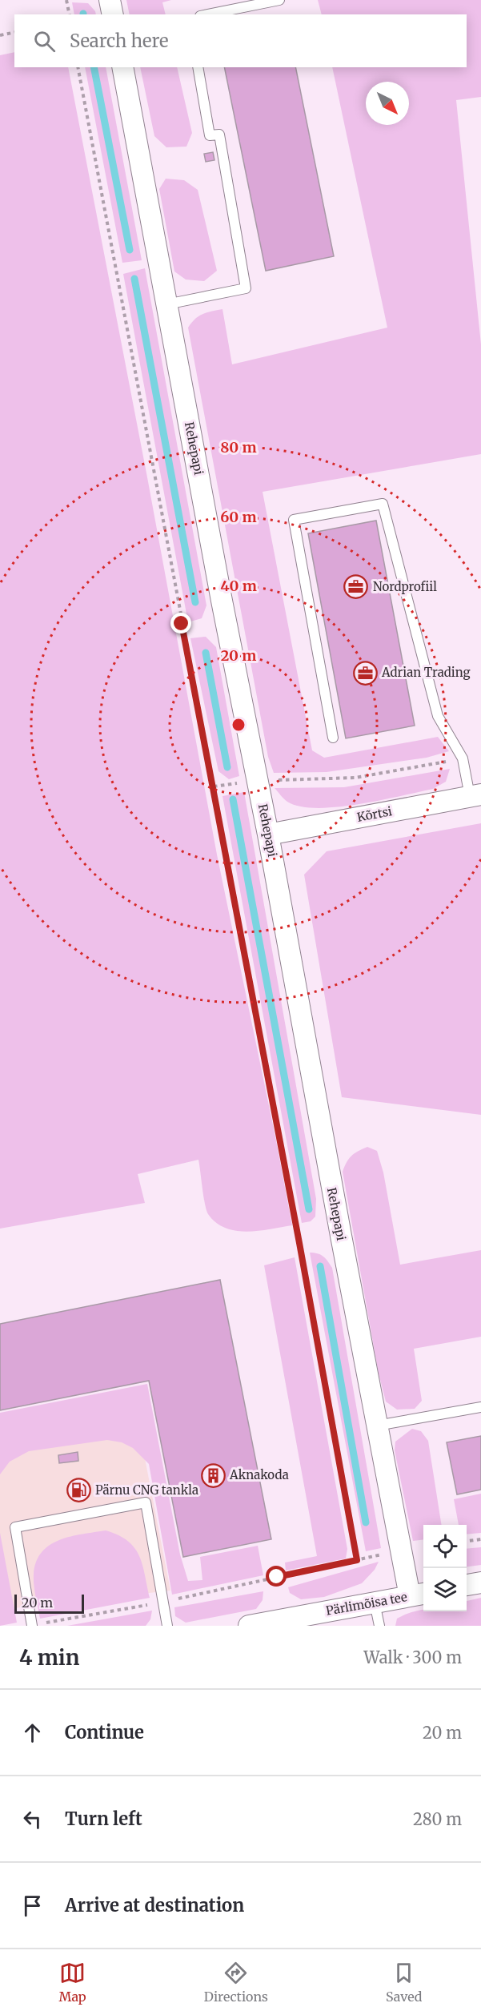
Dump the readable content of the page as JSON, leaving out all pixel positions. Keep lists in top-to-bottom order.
{
  "streets": {
    "street": ["Rehepapi", "Kõrtsi", "Pärlimõisa tee"]
  },
  "crossings": [
    ["Rehepapi", "Kõrtsi"],
    ["Rehepapi", "Pärlimõisa tee"]
  ],
  "places": {
    "office": ["Nordprofiil", "Adrian Trading"],
    "building": ["Aknakoda"],
    "fuel station": ["Pärnu CNG tankla"]
  },
  "scale_bar": "20 m",
  "north": "bottom right",
  "page": {
    "search": "Search here",
    "scale": "20 m",
    "heading": ["4 min", "Walk · 300 m"],
    "list": [
      ["Continue", "20 m"],
      ["Turn left", "280 m"],
      "Arrive at destination"
    ],
    "nav": ["Map", "Directions", "Saved"]
  },
  "rings": [
    "80 m",
    "60 m",
    "40 m",
    "20 m"
  ]
}
